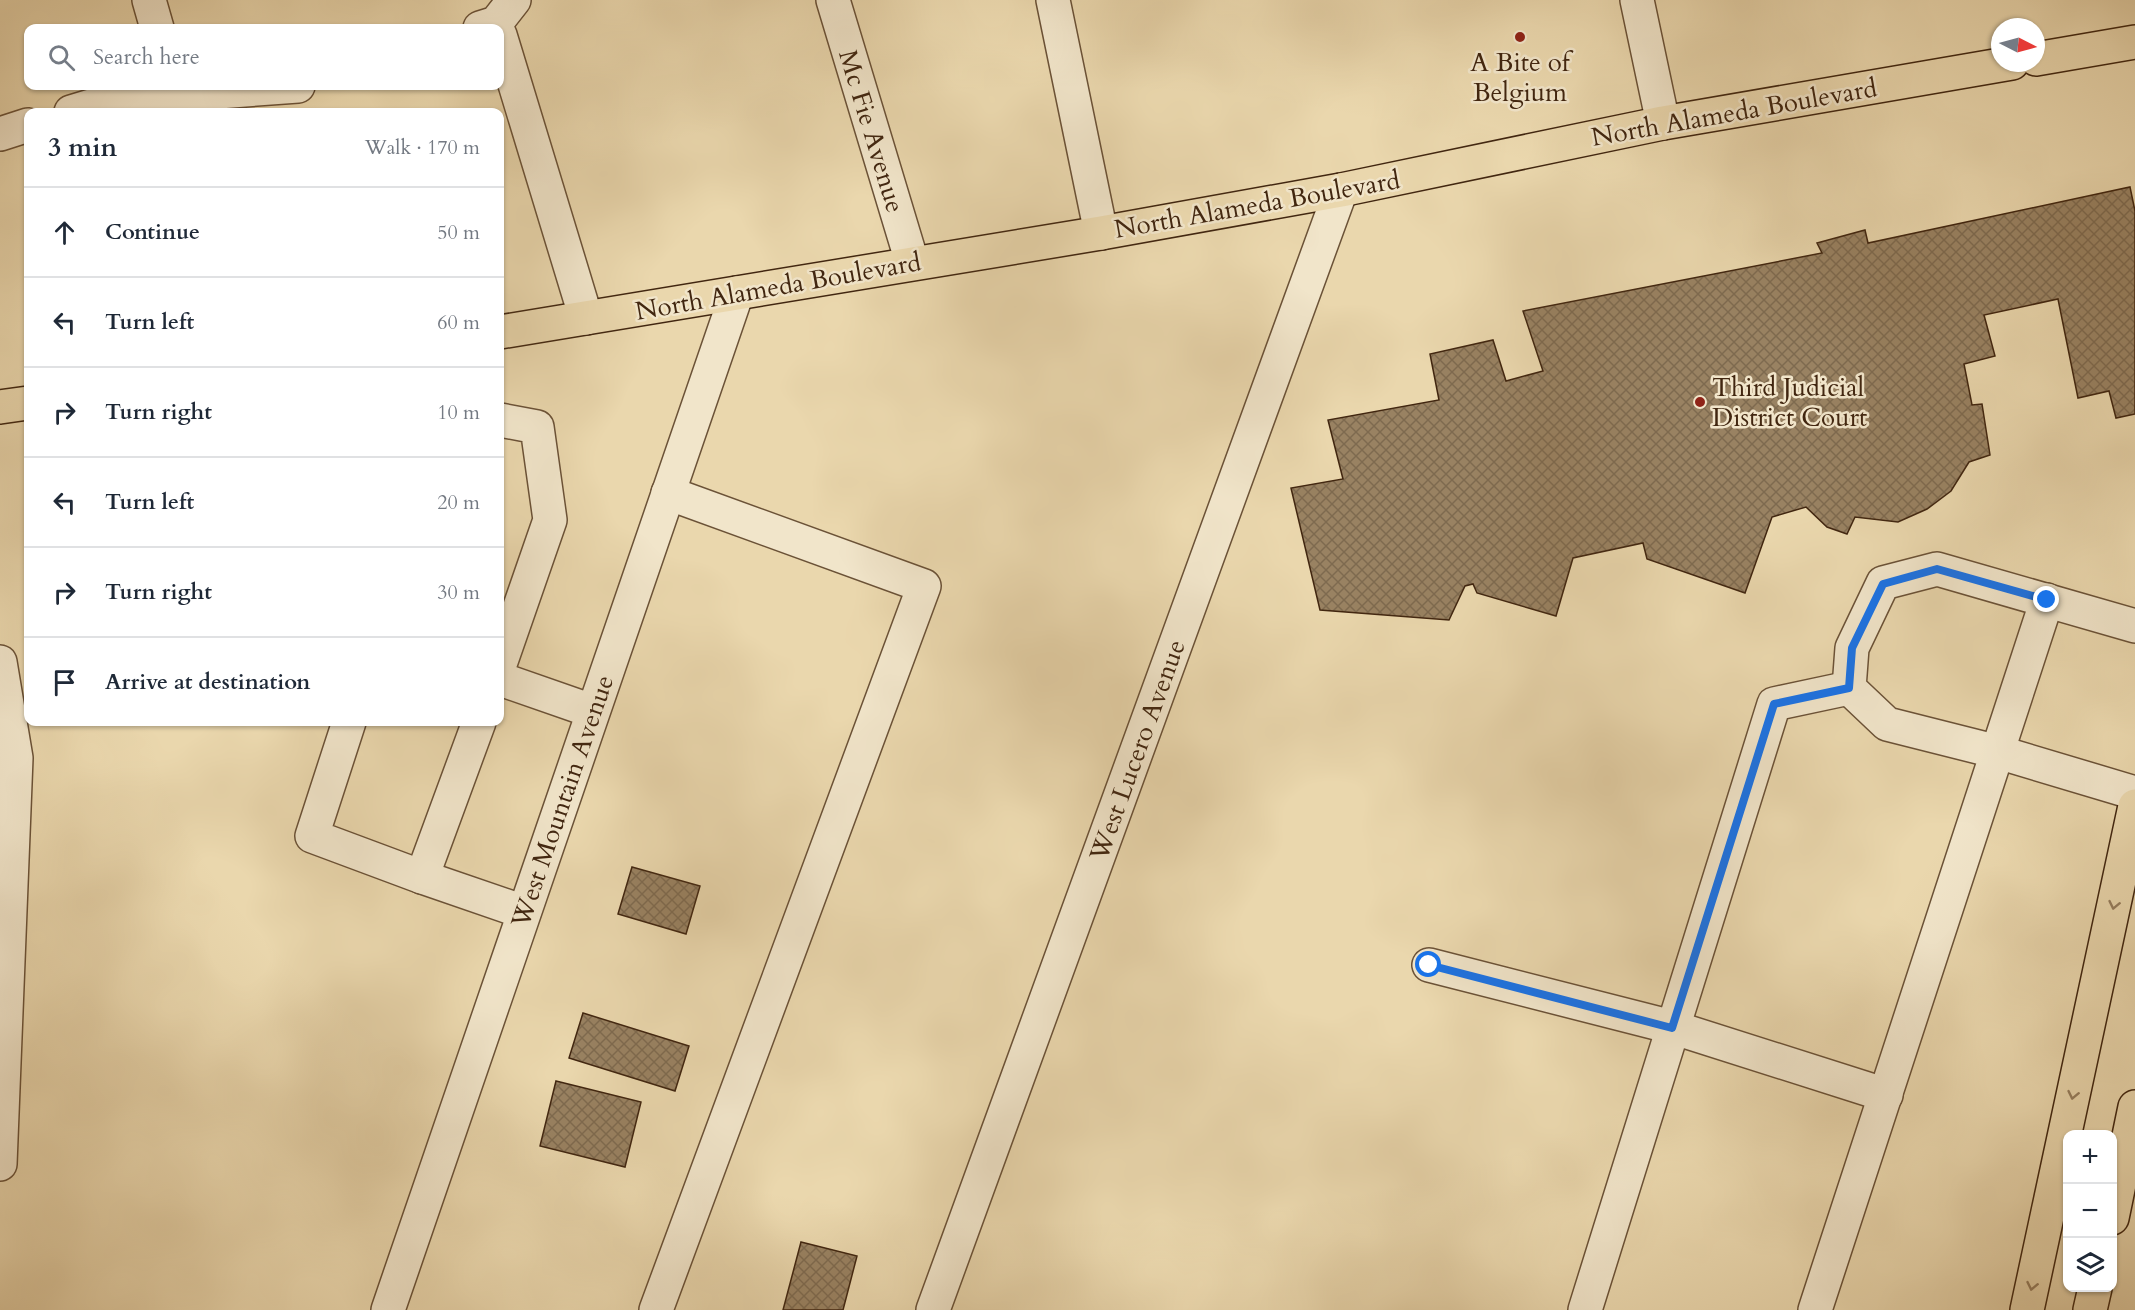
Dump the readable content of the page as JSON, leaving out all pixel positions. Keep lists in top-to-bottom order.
{
  "streets": {
    "main road": ["North Alameda Boulevard"],
    "street": ["Mc Fie Avenue", "West Lucero Avenue", "West Mountain Avenue"]
  },
  "crossings": [
    ["North Alameda Boulevard", "Mc Fie Avenue"],
    ["North Alameda Boulevard", "West Lucero Avenue"],
    ["North Alameda Boulevard", "West Mountain Avenue"]
  ],
  "places": ["A Bite of Belgium", "Third Judicial District Court"],
  "north": "right",
  "page": {
    "search": "Search here",
    "heading": ["3 min", "Walk · 170 m"],
    "list": [
      ["Continue", "50 m"],
      ["Turn left", "60 m"],
      ["Turn right", "10 m"],
      ["Turn left", "20 m"],
      ["Turn right", "30 m"],
      "Arrive at destination"
    ],
    "map_buttons": ["+", "−"]
  }
}
